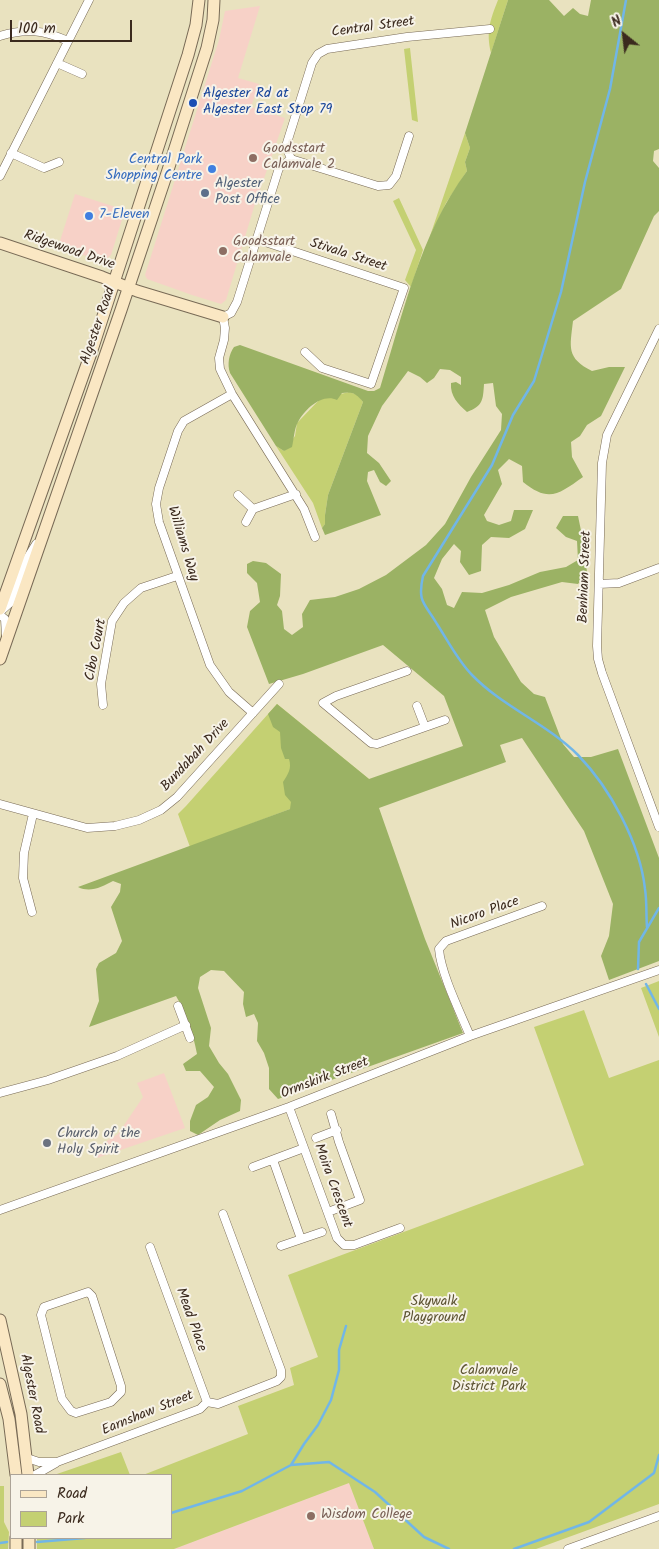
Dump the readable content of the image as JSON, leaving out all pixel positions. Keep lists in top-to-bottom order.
{
  "streets": {
    "main road": ["Ridgewood Drive", "Algester Road"],
    "street": [
      "Central Street",
      "Stivala Street",
      "Williams Way",
      "Benhiam Street",
      "Cibo Court",
      "Bundabah Drive",
      "Nicoro Place",
      "Ormskirk Street",
      "Moira Crescent",
      "Mead Place",
      "Earnshaw Street"
    ]
  },
  "crossings": [
    ["Ridgewood Drive", "Algester Road"],
    ["Algester Road", "Earnshaw Street"],
    ["Williams Way", "Cibo Court"],
    ["Williams Way", "Bundabah Drive"],
    ["Nicoro Place", "Ormskirk Street"],
    ["Ormskirk Street", "Moira Crescent"],
    ["Mead Place", "Earnshaw Street"]
  ],
  "parks": ["Skywalk Playground", "Calamvale District Park"],
  "places": [
    "Algester Rd at Algester East Stop 79",
    "Goodsstart Calamvale 2",
    "Central Park Shopping Centre",
    "Algester Post Office",
    "7-Eleven",
    "Goodsstart Calamvale",
    "Church of the Holy Spirit",
    "Wisdom College"
  ],
  "legend": ["Road", "Park"],
  "scale_bar": "100 m",
  "north": "top left"
}
